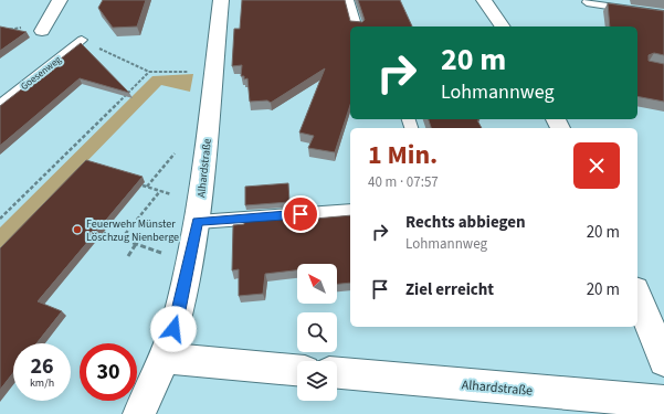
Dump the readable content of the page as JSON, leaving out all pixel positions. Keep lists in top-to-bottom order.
{
  "streets": {
    "street": ["Alhardstraße"],
    "lane": ["Goesenweg"]
  },
  "places": ["Feuerwehr Münster Löschzug Nienberge"],
  "north": "top left",
  "page": {
    "turn": ["20 m", "Lohmannweg"],
    "heading": ["1 Min.", "40 m · 07:57"],
    "list": [
      {
        "name": "Rechts abbiegen",
        "note": "Lohmannweg",
        "value": "20 m"
      },
      {
        "name": "Ziel erreicht",
        "value": "20 m"
      }
    ],
    "speed": "26 km/h",
    "limit": "30"
  }
}
